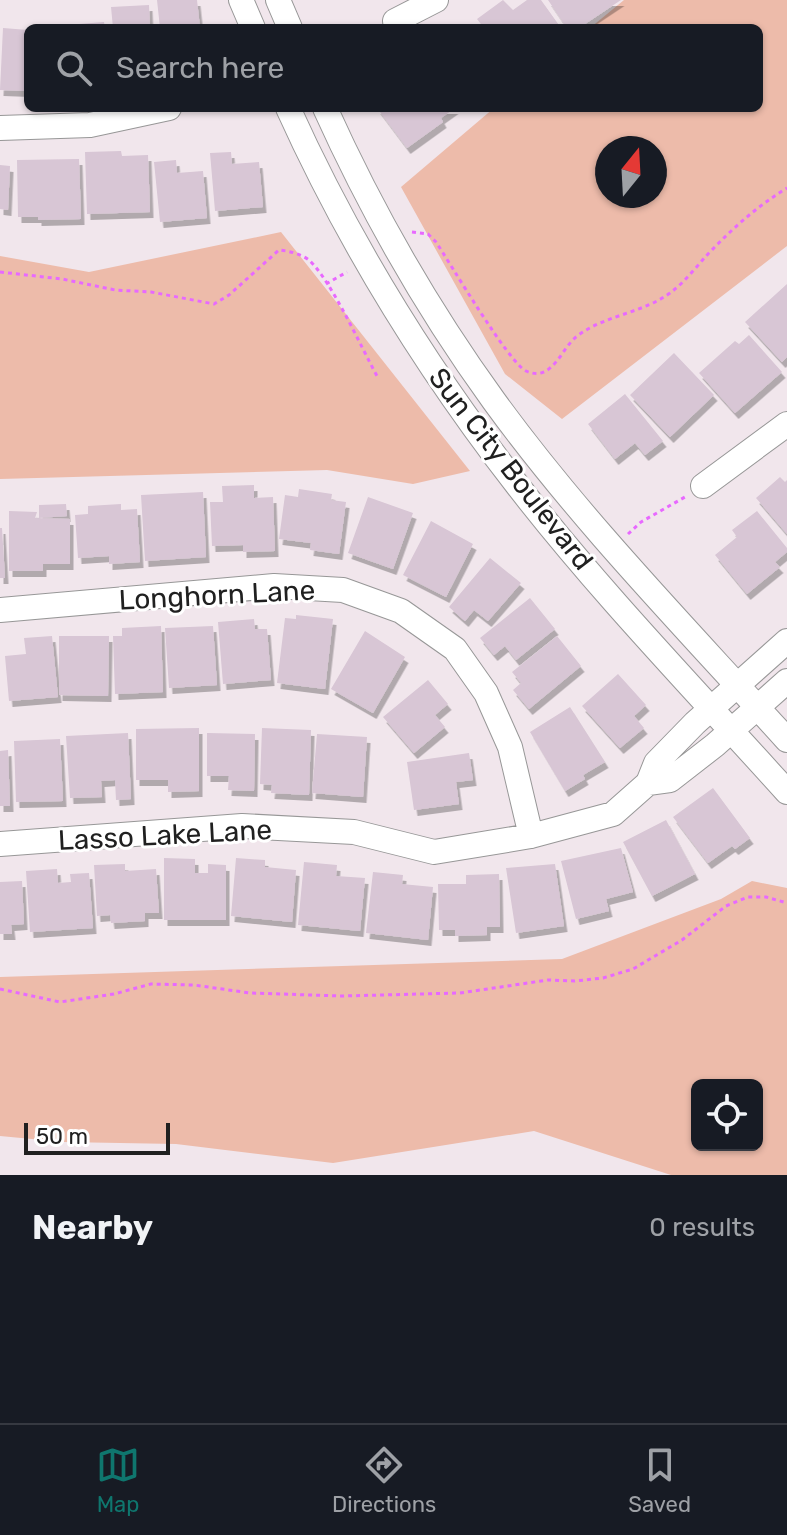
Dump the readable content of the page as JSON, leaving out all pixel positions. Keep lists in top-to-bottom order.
{
  "streets": {
    "street": ["Sun City Boulevard", "Longhorn Lane", "Lasso Lake Lane"]
  },
  "crossings": [
    ["Sun City Boulevard", "Lasso Lake Lane"],
    ["Longhorn Lane", "Lasso Lake Lane"]
  ],
  "scale_bar": "50 m",
  "north": "top",
  "page": {
    "search": "Search here",
    "scale": "50 m",
    "heading": ["Nearby", "0 results"],
    "nav": ["Map", "Directions", "Saved"]
  }
}
